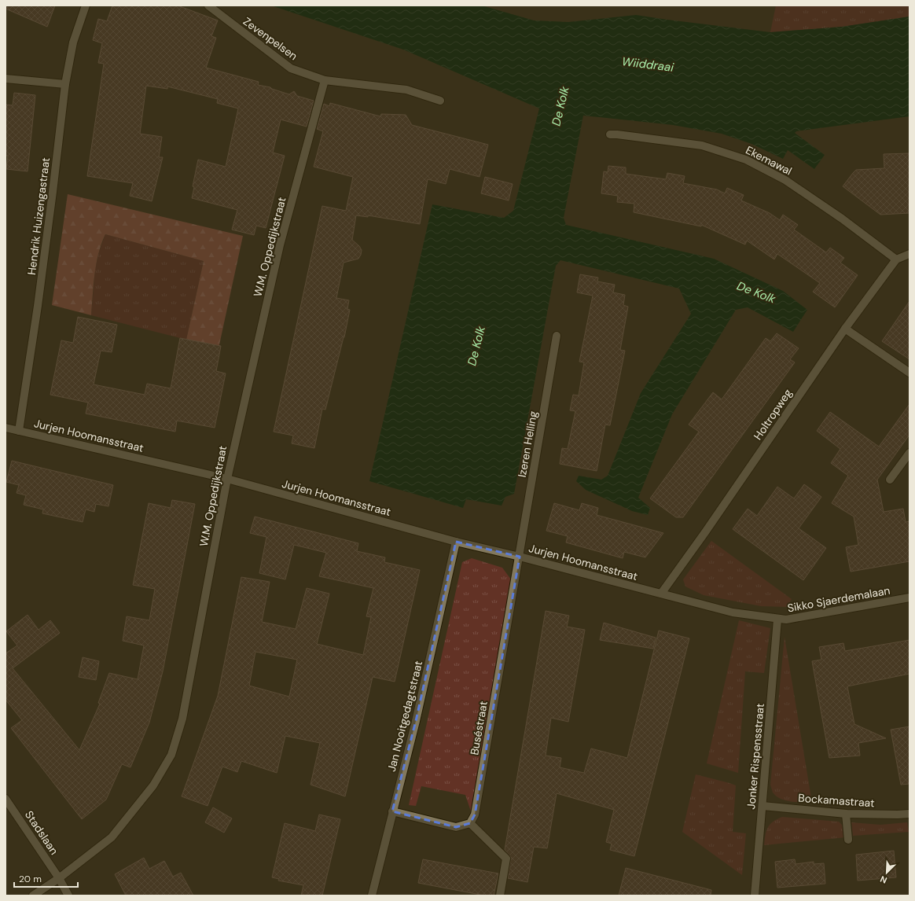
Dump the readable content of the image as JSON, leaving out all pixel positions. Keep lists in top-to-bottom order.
{
  "streets": {
    "street": [
      "Zevenpelsen",
      "Ekemawal",
      "Hendrik Huizengastraat",
      "W.M. Oppedijkstraat",
      "Holtropweg",
      "Jurjen Hoomansstraat",
      "Izeren Helling",
      "Sikko Sjaerdemalaan",
      "Jan Nooitgedagtstraat",
      "Buséstraat",
      "Jonker Rispensstraat",
      "Bockamastraat",
      "Stadslaan"
    ]
  },
  "crossings": [
    ["Zevenpelsen", "W.M. Oppedijkstraat"],
    ["Ekemawal", "Holtropweg"],
    ["Hendrik Huizengastraat", "Jurjen Hoomansstraat"],
    ["W.M. Oppedijkstraat", "Jurjen Hoomansstraat"],
    ["W.M. Oppedijkstraat", "Stadslaan"],
    ["Holtropweg", "Jurjen Hoomansstraat"],
    ["Holtropweg", "Sikko Sjaerdemalaan"],
    ["Jurjen Hoomansstraat", "Izeren Helling"],
    ["Jurjen Hoomansstraat", "Sikko Sjaerdemalaan"],
    ["Jurjen Hoomansstraat", "Jan Nooitgedagtstraat"],
    ["Jurjen Hoomansstraat", "Buséstraat"],
    ["Izeren Helling", "Buséstraat"],
    ["Sikko Sjaerdemalaan", "Jonker Rispensstraat"],
    ["Jonker Rispensstraat", "Bockamastraat"]
  ],
  "water": ["Wiiddraai", "De Kolk"],
  "scale_bar": "20 m",
  "north": "bottom left"
}
